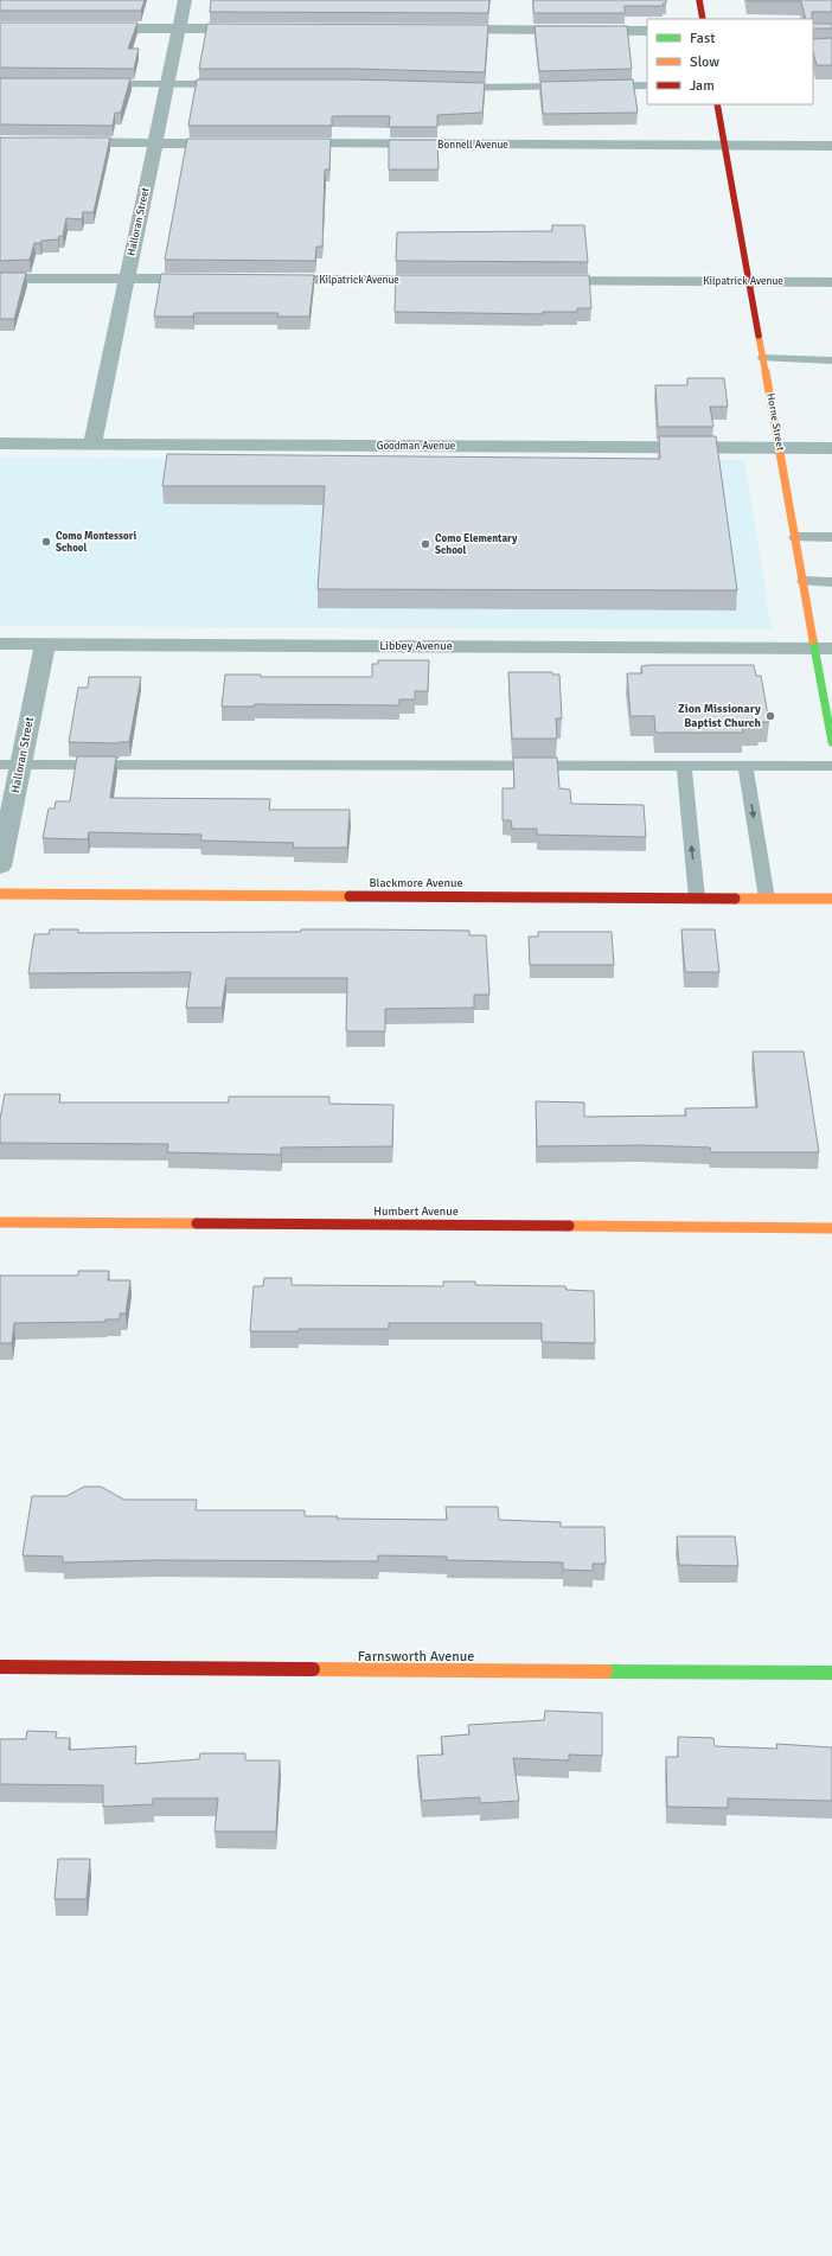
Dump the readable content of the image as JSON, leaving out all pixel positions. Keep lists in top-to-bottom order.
{
  "streets": {
    "street": [
      "Bonnell Avenue",
      "Halloran Street",
      "Kilpatrick Avenue",
      "Horne Street",
      "Goodman Avenue",
      "Libbey Avenue",
      "Blackmore Avenue",
      "Humbert Avenue",
      "Farnsworth Avenue"
    ]
  },
  "crossings": [
    ["Bonnell Avenue", "Horne Street"],
    ["Halloran Street", "Goodman Avenue"],
    ["Halloran Street", "Libbey Avenue"],
    ["Kilpatrick Avenue", "Horne Street"],
    ["Horne Street", "Goodman Avenue"],
    ["Horne Street", "Libbey Avenue"]
  ],
  "places": ["Como Montessori School", "Como Elementary School", "Zion Missionary Baptist Church"],
  "legend": ["Fast", "Slow", "Jam"]
}
